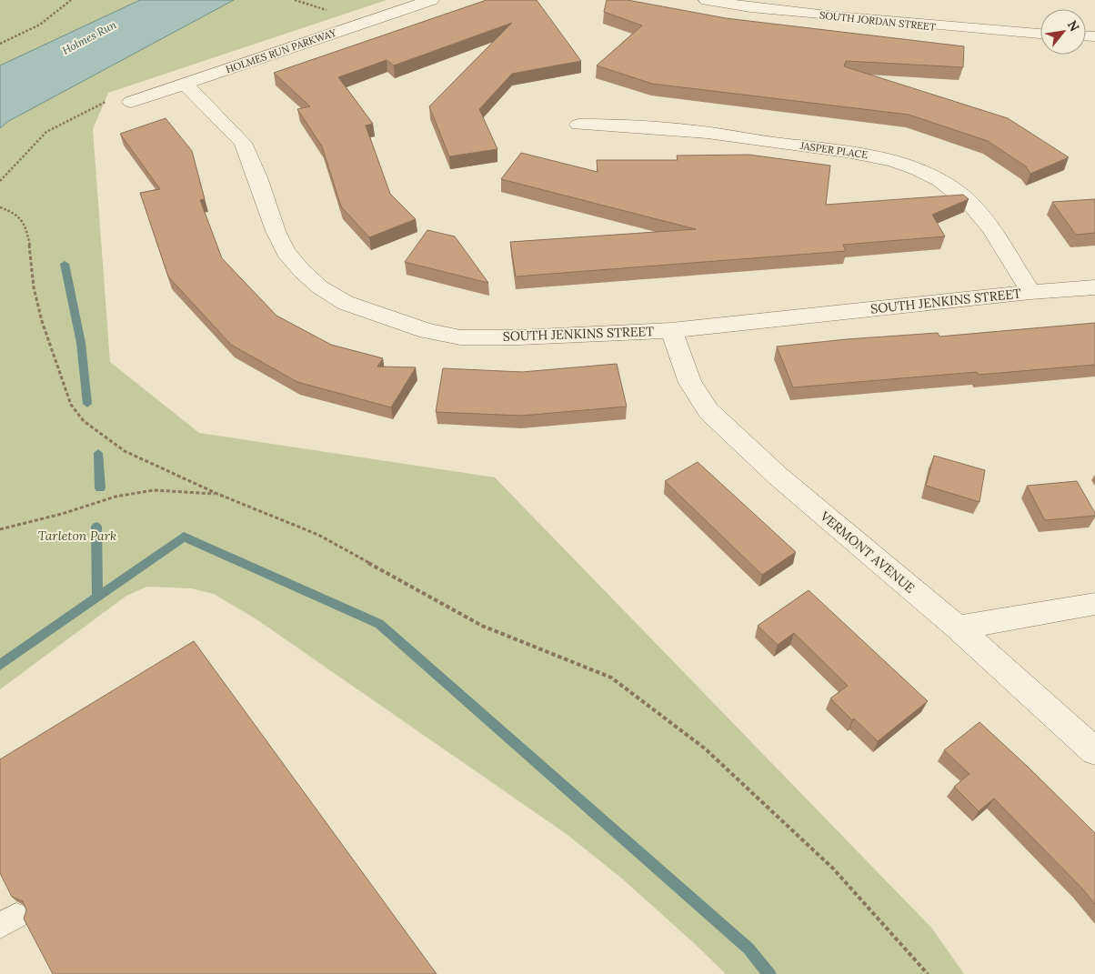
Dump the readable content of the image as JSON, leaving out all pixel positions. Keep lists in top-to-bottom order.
{
  "streets": {
    "street": [
      "SOUTH JORDAN STREET",
      "HOLMES RUN PARKWAY",
      "JASPER PLACE",
      "SOUTH JENKINS STREET",
      "VERMONT AVENUE"
    ]
  },
  "crossings": [
    ["HOLMES RUN PARKWAY", "SOUTH JENKINS STREET"],
    ["JASPER PLACE", "SOUTH JENKINS STREET"],
    ["SOUTH JENKINS STREET", "VERMONT AVENUE"]
  ],
  "water": ["Holmes Run"],
  "parks": ["Tarleton Park"],
  "north": "top right"
}
